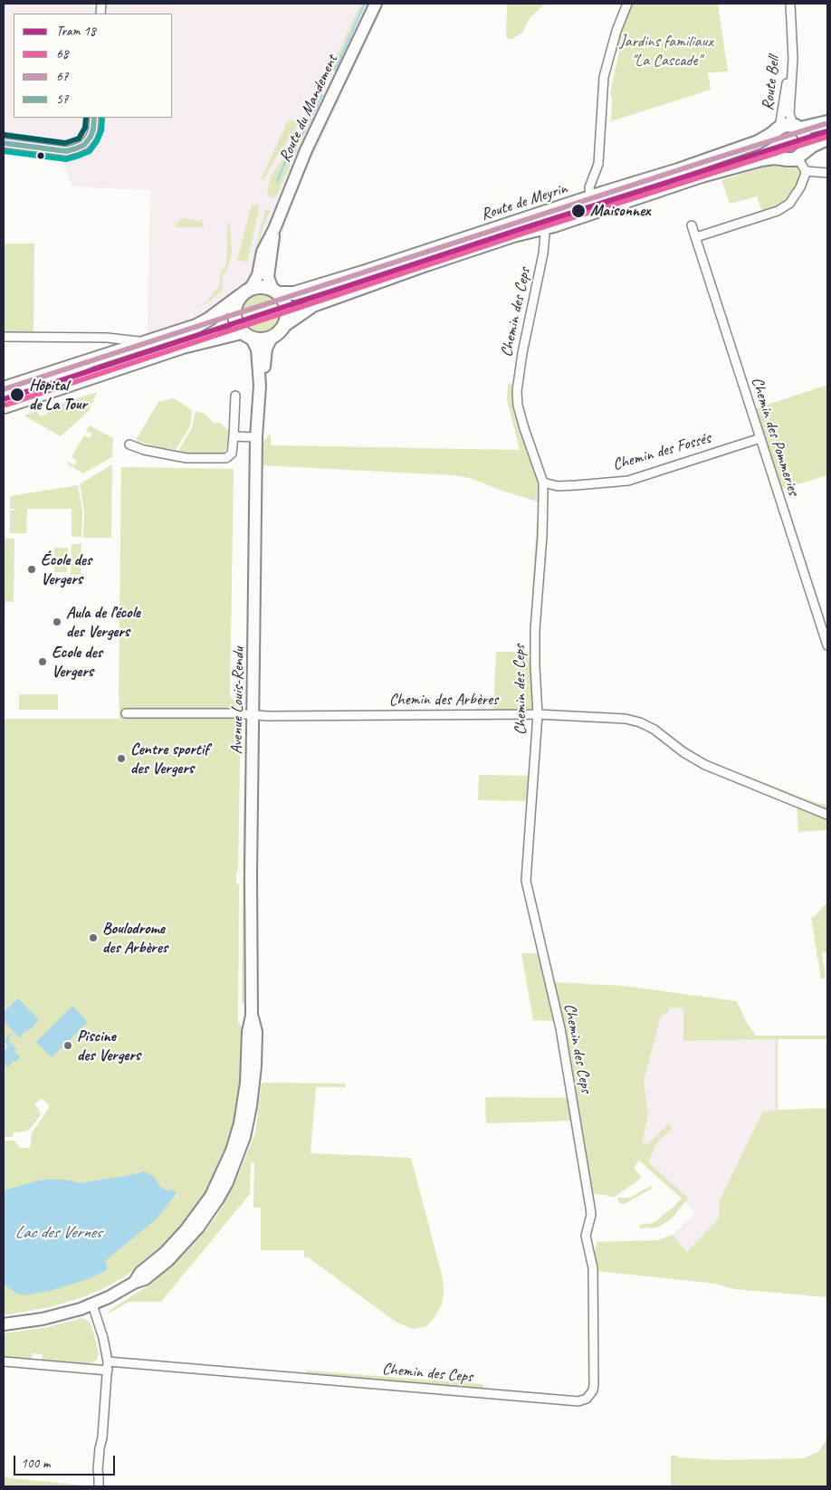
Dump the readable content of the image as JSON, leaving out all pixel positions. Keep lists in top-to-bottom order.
{
  "streets": {
    "main road": ["Route du Mandement", "Route de Meyrin", "Avenue Louis-Rendu"],
    "street": [
      "Route Bell",
      "Chemin des Ceps",
      "Chemin des Pommeries",
      "Chemin des Fossés",
      "Chemin des Arbères"
    ]
  },
  "crossings": [
    ["Route Bell", "Route de Meyrin"],
    ["Route du Mandement", "Route de Meyrin"],
    ["Route du Mandement", "Avenue Louis-Rendu"],
    ["Route de Meyrin", "Chemin des Ceps"],
    ["Route de Meyrin", "Avenue Louis-Rendu"],
    ["Chemin des Ceps", "Chemin des Fossés"],
    ["Chemin des Ceps", "Chemin des Arbères"],
    ["Chemin des Pommeries", "Chemin des Fossés"],
    ["Chemin des Arbères", "Avenue Louis-Rendu"]
  ],
  "water": ["Lac des Vernes"],
  "parks": ["Jardins familiaux \"La Cascade\""],
  "places": [
    "Maisonnex",
    "Hôpital de La Tour",
    "École des Vergers",
    "Aula de l’école des Vergers",
    "Ecole des Vergers",
    "Centre sportif des Vergers",
    "Boulodrome des Arbères",
    "Piscine des Vergers"
  ],
  "lines": [
    "transit line 57",
    "transit line 67",
    "tram line 18",
    "transit line 68"
  ],
  "legend": [
    "Tram 18",
    "68",
    "67",
    "57"
  ],
  "scale_bar": "100 m"
}
